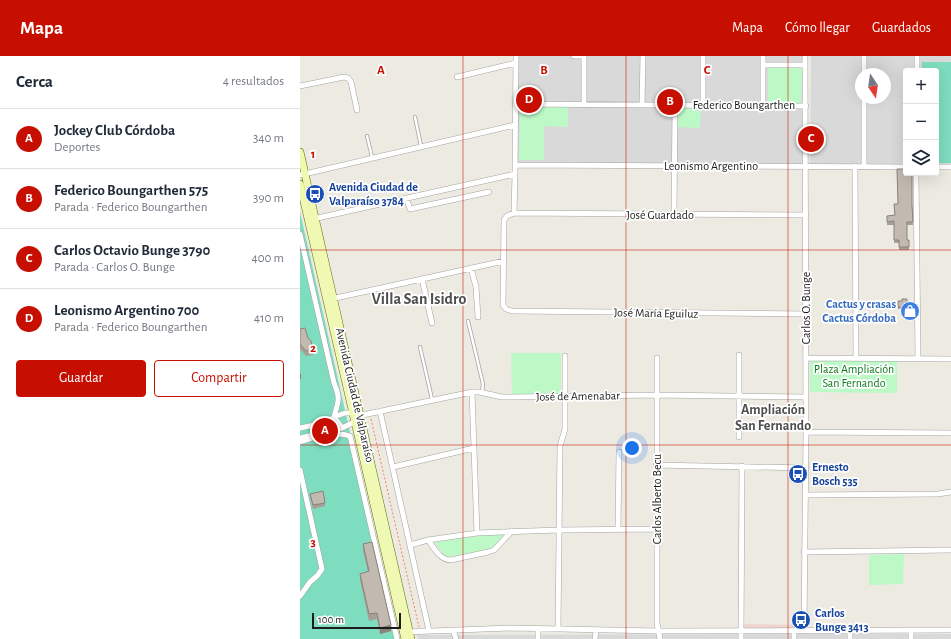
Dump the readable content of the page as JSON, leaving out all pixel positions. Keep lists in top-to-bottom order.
{
  "streets": {
    "main road": ["Avenida Ciudad de Valparaíso"],
    "street": [
      "Federico Boungarthen",
      "Leonismo Argentino",
      "José Guardado",
      "Carlos O. Bunge",
      "José María Eguiluz",
      "José de Amenabar",
      "Carlos Alberto Becu"
    ]
  },
  "crossings": [
    ["Federico Boungarthen", "Carlos O. Bunge"],
    ["Leonismo Argentino", "Carlos O. Bunge"],
    ["José Guardado", "Carlos O. Bunge"],
    ["Carlos O. Bunge", "José María Eguiluz"],
    ["Carlos O. Bunge", "José de Amenabar"],
    ["Avenida Ciudad de Valparaíso", "José de Amenabar"],
    ["José de Amenabar", "Carlos Alberto Becu"]
  ],
  "districts": ["Villa San Isidro", "Ampliación San Fernando"],
  "parks": ["Plaza Ampliación San Fernando"],
  "places": {
    "bus stop": ["Avenida Ciudad de Valparaíso 3784", "Ernesto Bosch 535", "Carlos Bunge 3413"],
    "shop": ["Cactus y crasas Cactus Córdoba"]
  },
  "scale_bar": "100 m",
  "north": "bottom",
  "page": {
    "header": "Mapa",
    "nav": ["Mapa", "Cómo llegar", "Guardados"],
    "heading": ["Cerca", "4 resultados"],
    "map_buttons": ["+", "−"],
    "pins": [
      "D",
      "B",
      "C",
      "A"
    ],
    "list": [
      {
        "mark": "A",
        "name": "Jockey Club Córdoba",
        "note": "Deportes",
        "value": "340 m"
      },
      {
        "mark": "B",
        "name": "Federico Boungarthen 575",
        "note": "Parada · Federico Boungarthen",
        "value": "390 m"
      },
      {
        "mark": "C",
        "name": "Carlos Octavio Bunge 3790",
        "note": "Parada · Carlos O. Bunge",
        "value": "400 m"
      },
      {
        "mark": "D",
        "name": "Leonismo Argentino 700",
        "note": "Parada · Federico Boungarthen",
        "value": "410 m"
      }
    ],
    "buttons": ["Guardar", "Compartir"],
    "scale": "100 m"
  },
  "grid": {
    "columns": ["A", "B", "C"],
    "rows": ["1", "2", "3"]
  }
}
